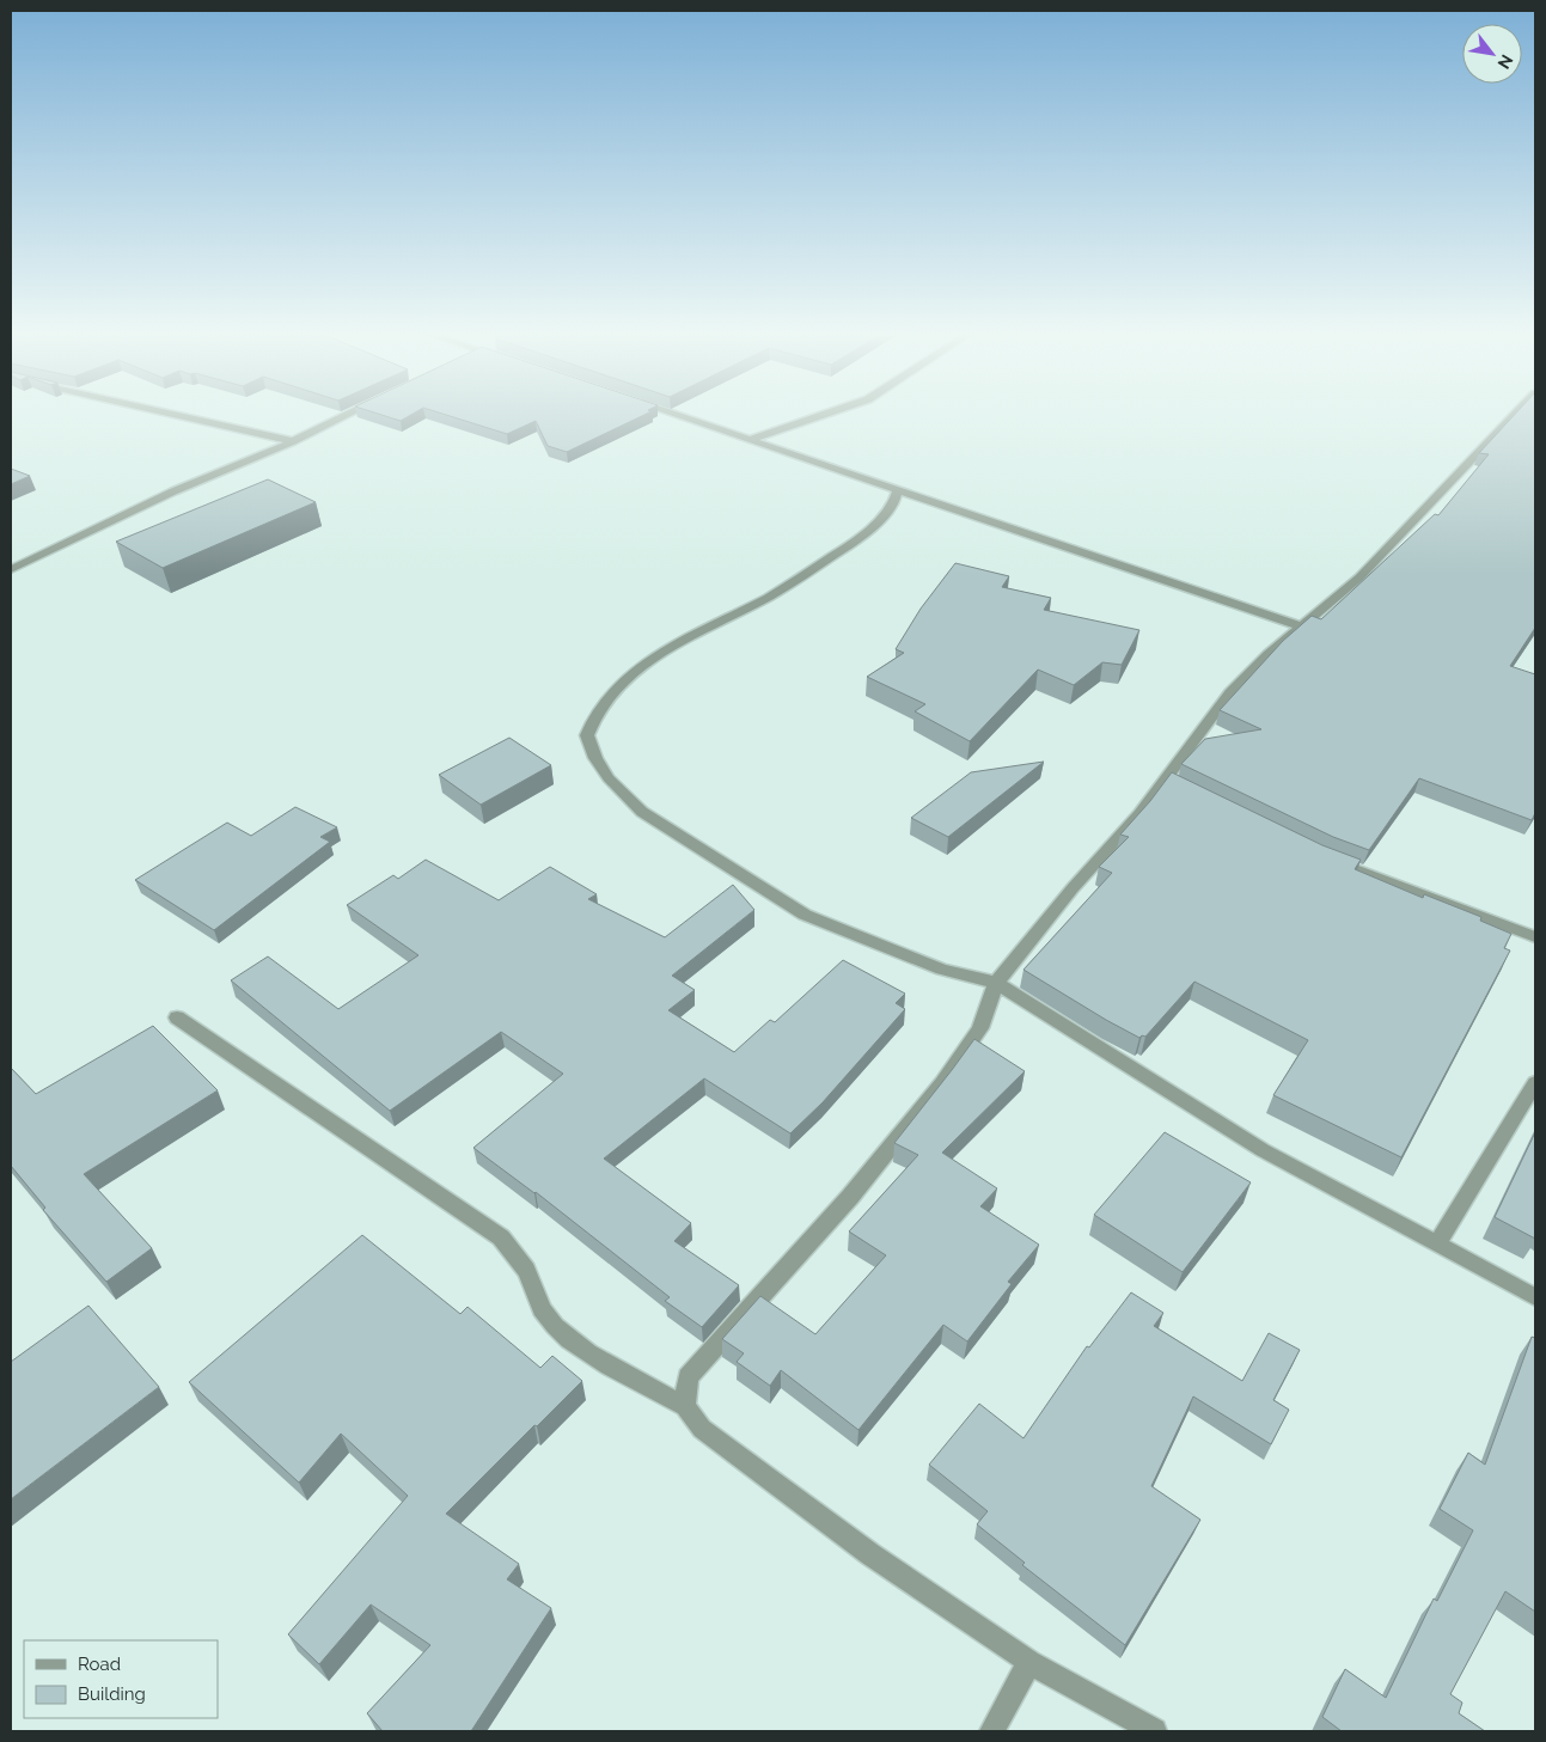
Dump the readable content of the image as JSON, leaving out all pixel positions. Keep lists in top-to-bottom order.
{
  "legend": ["Road", "Building"],
  "north": "bottom right"
}
